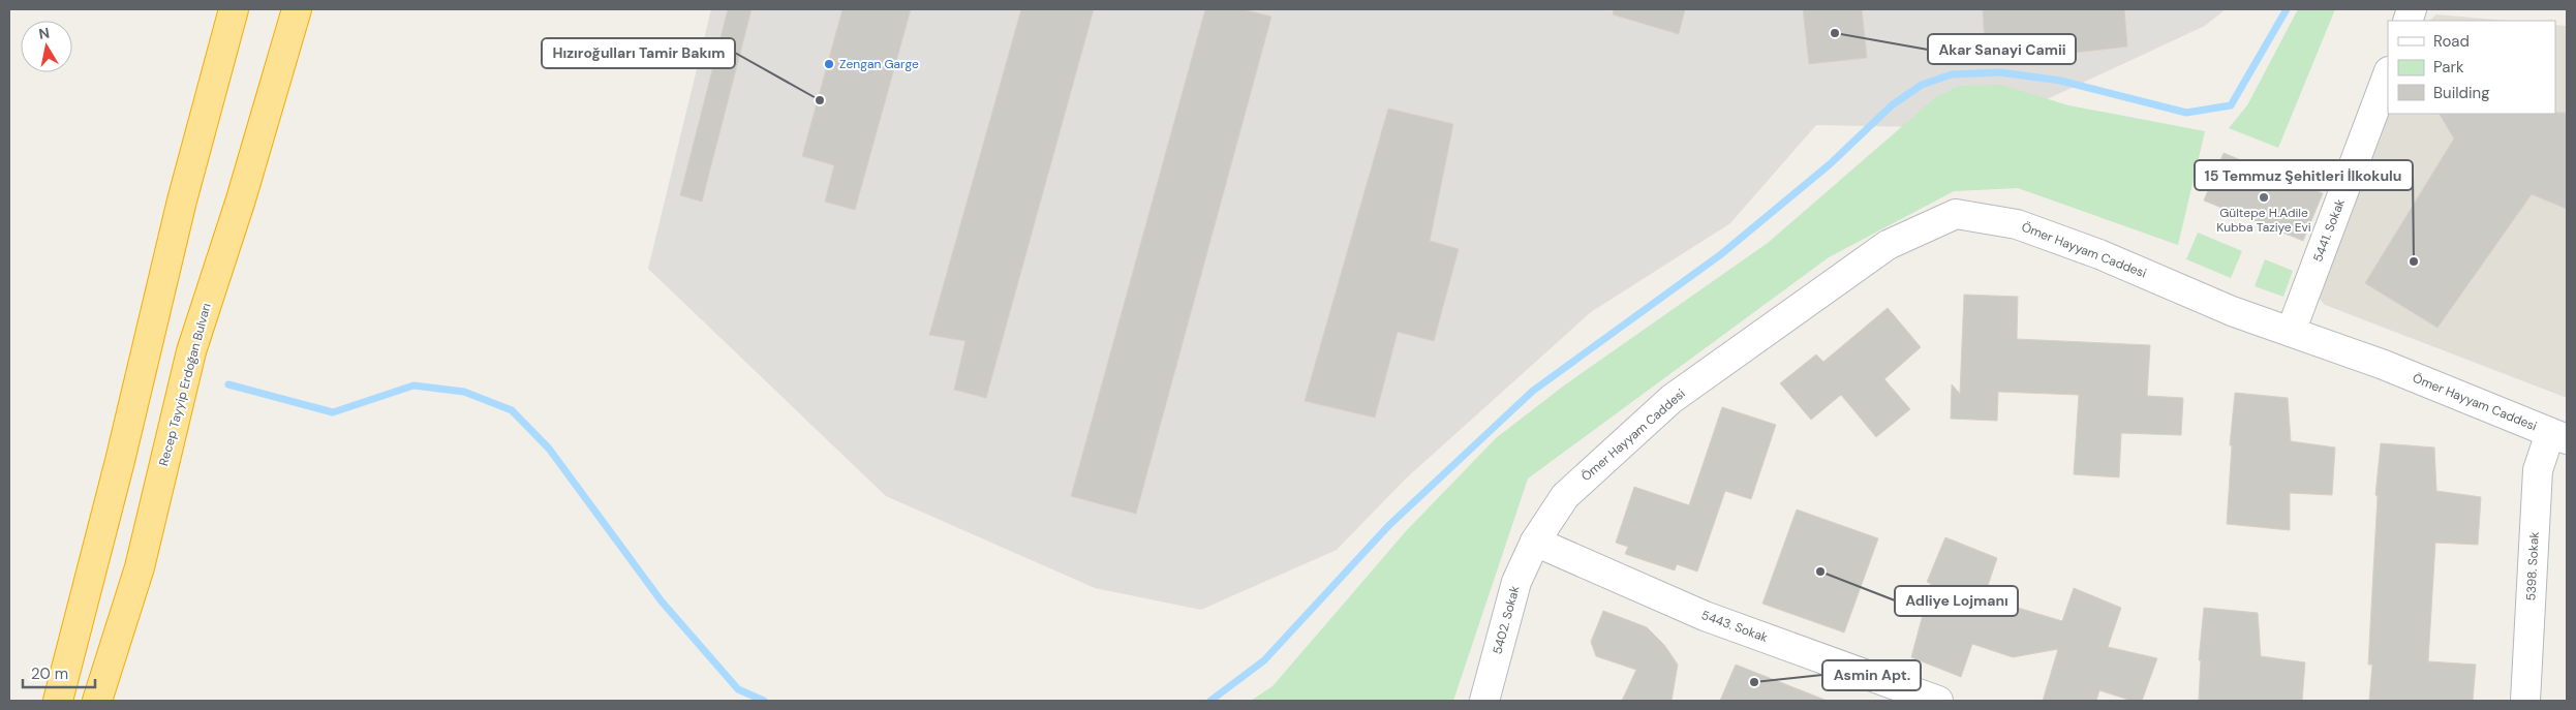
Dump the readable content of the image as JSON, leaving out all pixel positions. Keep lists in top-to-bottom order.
{
  "streets": {
    "highway": ["Recep Tayyip Erdoğan Bulvarı"],
    "street": [
      "5441. Sokak",
      "Ömer Hayyam Caddesi",
      "5398. Sokak",
      "5402. Sokak",
      "5443. Sokak"
    ]
  },
  "crossings": [
    ["5441. Sokak", "Ömer Hayyam Caddesi"],
    ["Ömer Hayyam Caddesi", "5398. Sokak"],
    ["Ömer Hayyam Caddesi", "5402. Sokak"],
    ["Ömer Hayyam Caddesi", "5443. Sokak"],
    ["5402. Sokak", "5443. Sokak"]
  ],
  "places": [
    "Akar Sanayi Camii",
    "Zengan Garge",
    "Hızıroğulları Tamir Bakım",
    "Gültepe H.Adile Kubba Taziye Evi",
    "15 Temmuz Şehitleri İlkokulu",
    "Adliye Lojmanı",
    "Asmin Apt."
  ],
  "legend": ["Road", "Park", "Building"],
  "scale_bar": "20 m",
  "north": "top"
}
